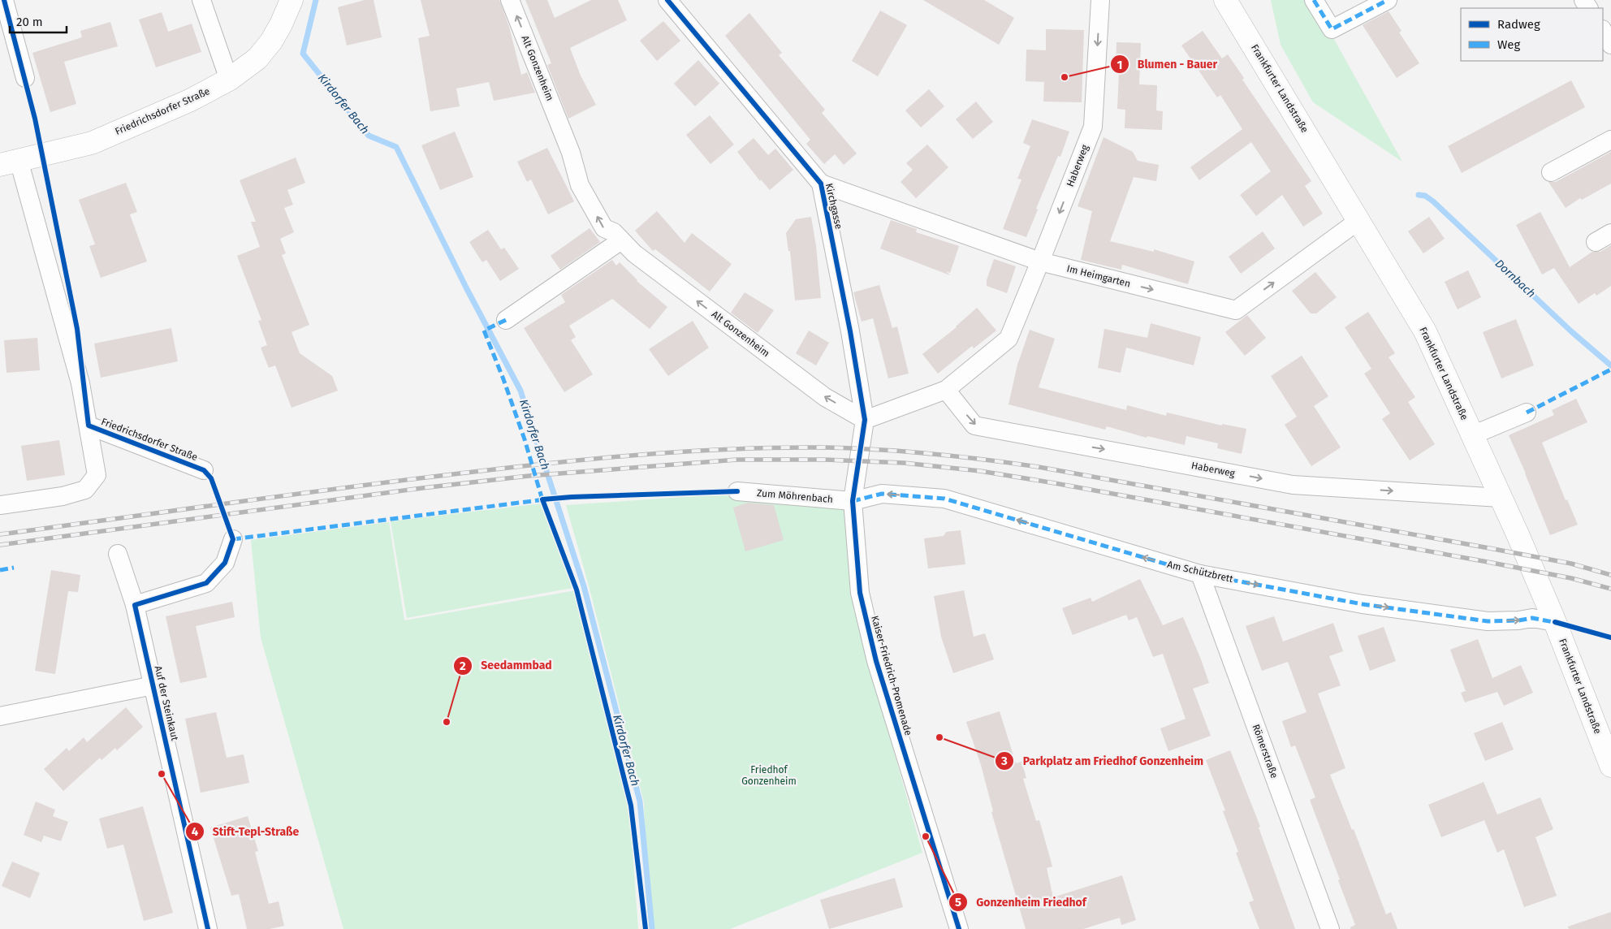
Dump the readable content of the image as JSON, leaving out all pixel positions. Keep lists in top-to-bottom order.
{
  "streets": {
    "street": [
      "Alt Gonzenheim",
      "Frankfurter Landstraße",
      "Friedrichsdorfer Straße",
      "Haberweg",
      "Kirchgasse",
      "Im Heimgarten",
      "Zum Möhrenbach",
      "Am Schützbrett",
      "Kaiser-Friedrich-Promenade",
      "Auf der Steinkaut",
      "Römerstraße"
    ]
  },
  "crossings": [
    ["Alt Gonzenheim", "Haberweg"],
    ["Alt Gonzenheim", "Kirchgasse"],
    ["Alt Gonzenheim", "Kaiser-Friedrich-Promenade"],
    ["Frankfurter Landstraße", "Haberweg"],
    ["Frankfurter Landstraße", "Im Heimgarten"],
    ["Frankfurter Landstraße", "Am Schützbrett"],
    ["Haberweg", "Kirchgasse"],
    ["Haberweg", "Im Heimgarten"],
    ["Haberweg", "Kaiser-Friedrich-Promenade"],
    ["Kirchgasse", "Im Heimgarten"],
    ["Kirchgasse", "Kaiser-Friedrich-Promenade"],
    ["Zum Möhrenbach", "Am Schützbrett"],
    ["Zum Möhrenbach", "Kaiser-Friedrich-Promenade"],
    ["Am Schützbrett", "Kaiser-Friedrich-Promenade"],
    ["Am Schützbrett", "Römerstraße"]
  ],
  "one_way": ["Alt Gonzenheim", "Im Heimgarten"],
  "water": ["Kirdorfer Bach", "Dornbach"],
  "parks": ["Friedhof Gonzenheim"],
  "places": [
    "Blumen - Bauer",
    "Seedammbad",
    "Parkplatz am Friedhof Gonzenheim",
    "Stift-Tepl-Straße",
    "Gonzenheim Friedhof"
  ],
  "legend": ["Radweg", "Weg"],
  "scale_bar": "20 m"
}
